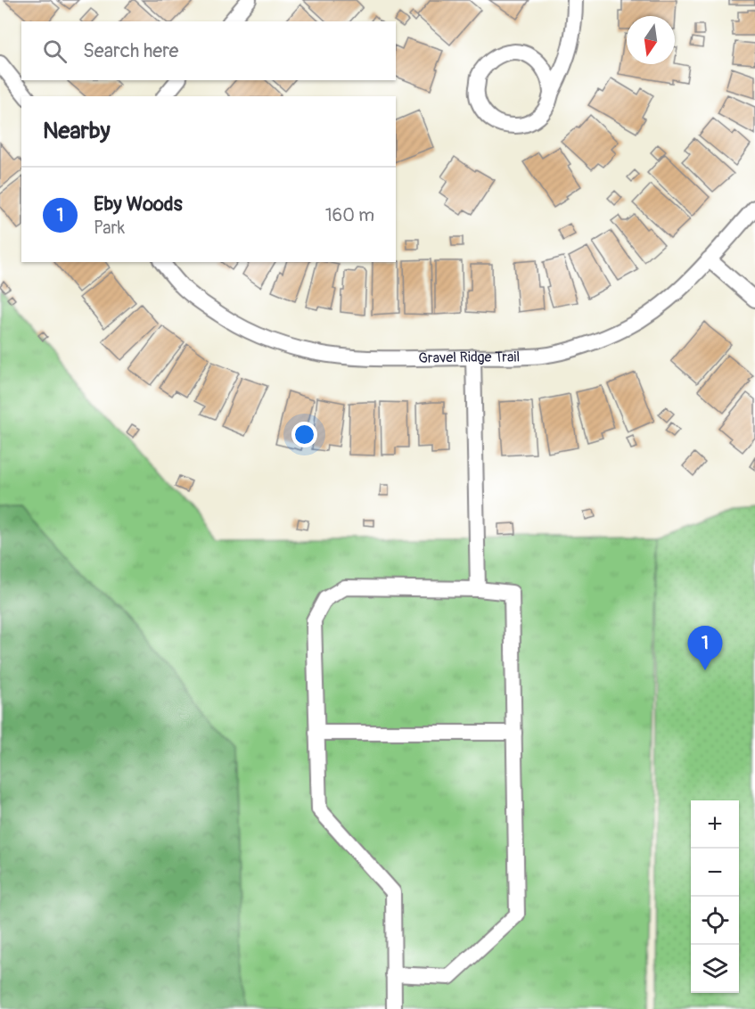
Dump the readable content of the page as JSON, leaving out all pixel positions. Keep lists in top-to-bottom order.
{
  "streets": {
    "street": ["Gravel Ridge Trail"]
  },
  "north": "bottom",
  "page": {
    "search": "Search here",
    "heading": "Nearby",
    "list": [
      {
        "mark": "1",
        "name": "Eby Woods",
        "note": "Park",
        "value": "160 m"
      }
    ],
    "pins": "1",
    "map_buttons": ["+", "−"]
  }
}
